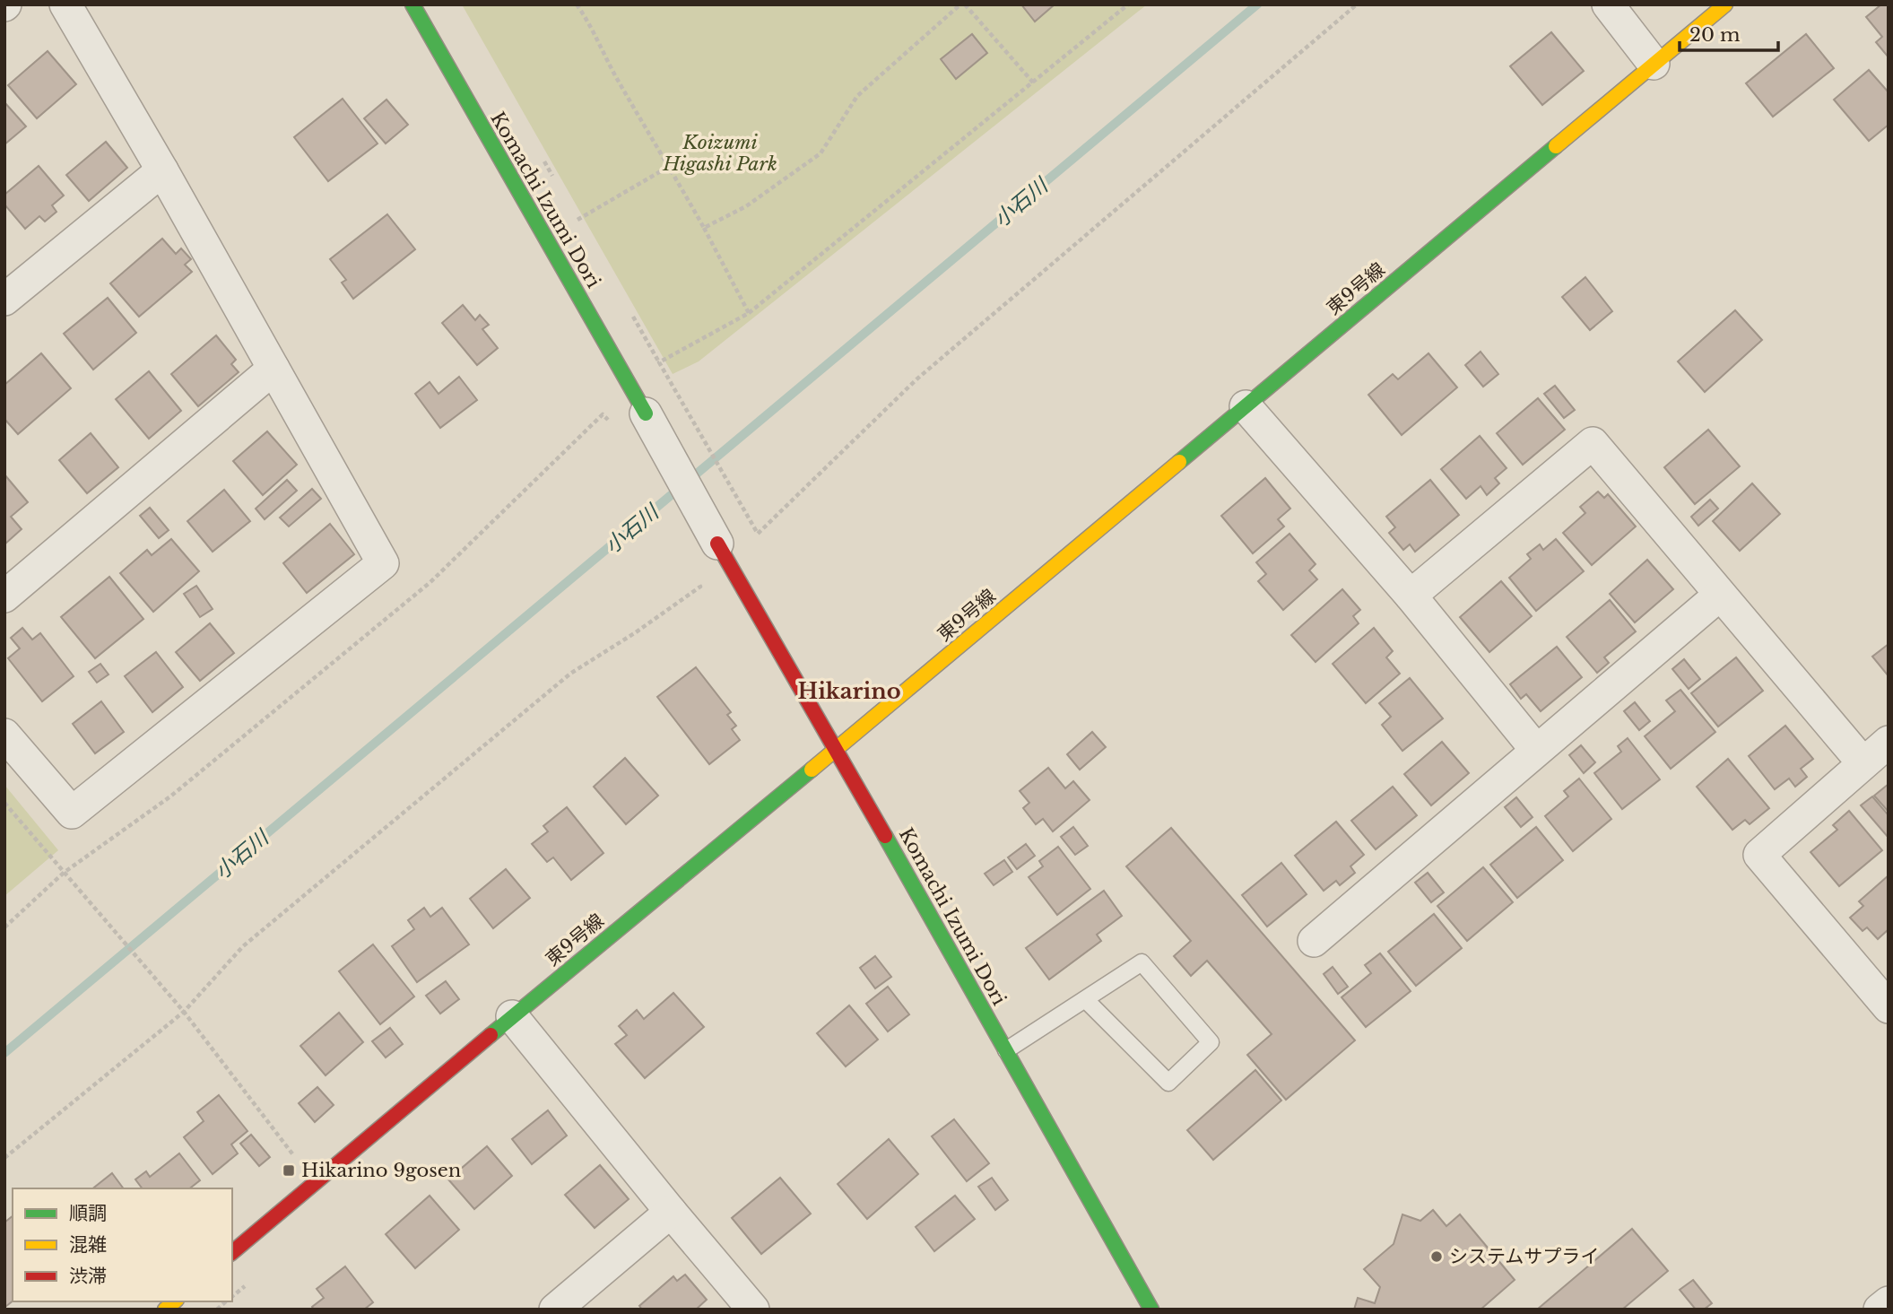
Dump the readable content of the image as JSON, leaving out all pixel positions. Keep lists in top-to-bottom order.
{
  "streets": {
    "street": ["Komachi Izumi Dori", "東9号線"]
  },
  "crossings": [
    ["Komachi Izumi Dori", "東9号線"]
  ],
  "districts": ["Hikarino"],
  "water": ["小石川"],
  "parks": ["Koizumi Higashi Park"],
  "places": {
    "transit": ["Hikarino 9gosen"],
    "other": ["システムサプライ"]
  },
  "legend": ["順調", "混雑", "渋滞"],
  "scale_bar": "20 m"
}
